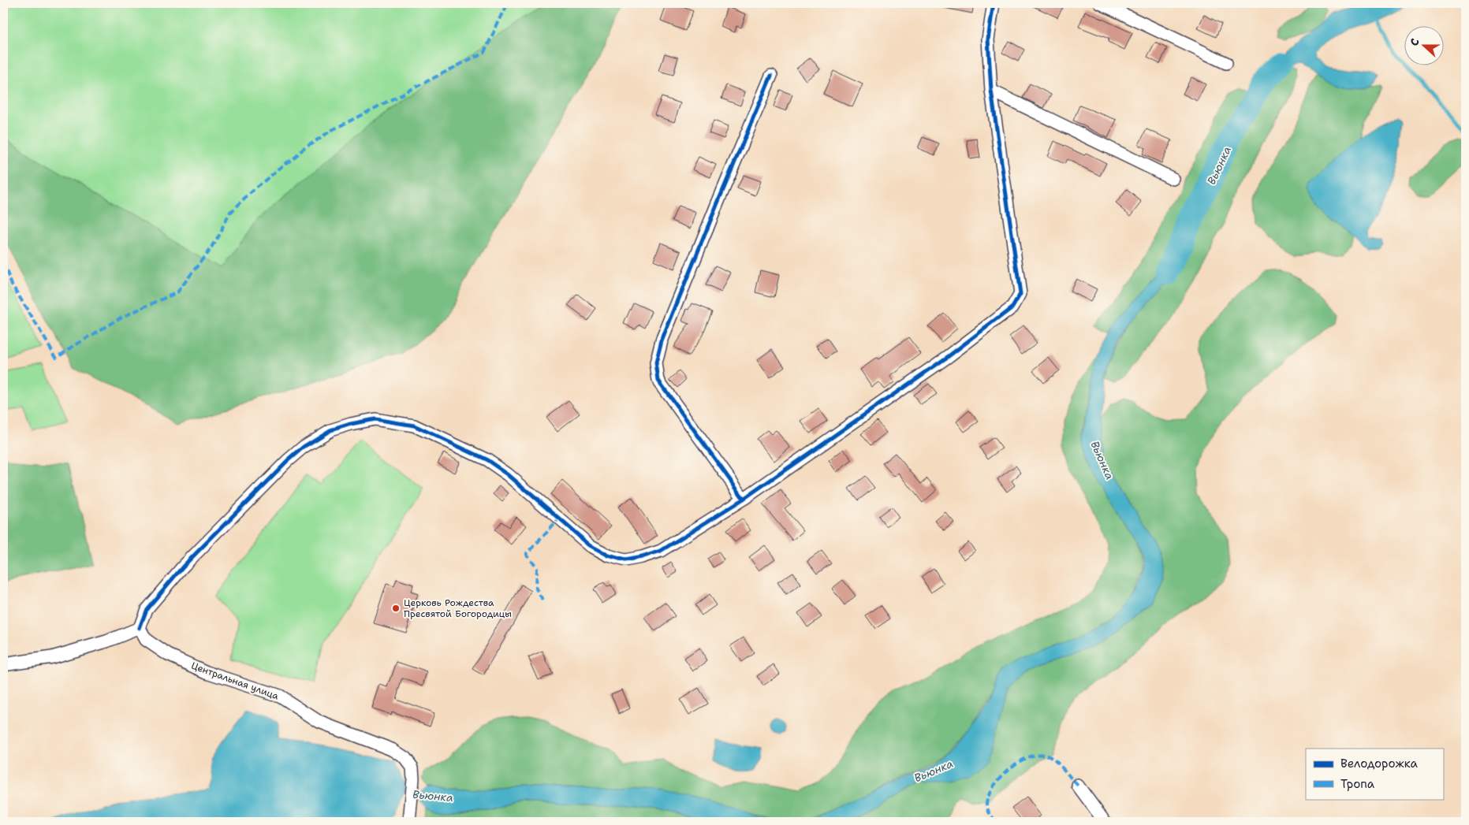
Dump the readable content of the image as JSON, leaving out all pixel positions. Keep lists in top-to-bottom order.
{
  "streets": {
    "street": ["Центральная улица"]
  },
  "water": ["Вьюнка"],
  "places": ["Церковь Рождества Пресвятой Богородицы"],
  "legend": ["Велодорожка", "Тропа"],
  "north": "left"
}
